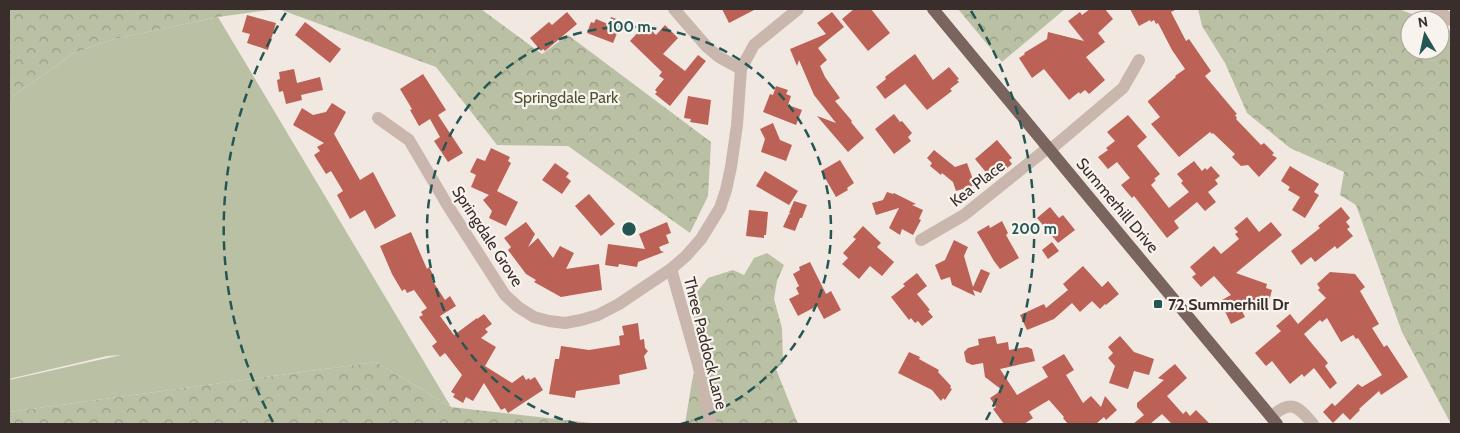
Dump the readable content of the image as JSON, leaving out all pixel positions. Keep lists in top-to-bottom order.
{
  "streets": {
    "main road": ["Summerhill Drive"],
    "street": ["Kea Place", "Springdale Grove", "Three Paddock Lane"]
  },
  "crossings": [
    ["Kea Place", "Summerhill Drive"],
    ["Springdale Grove", "Three Paddock Lane"]
  ],
  "parks": ["Springdale Park"],
  "places": {
    "transit": ["72 Summerhill Dr"]
  },
  "north": "top",
  "rings": ["100 m", "200 m"]
}
